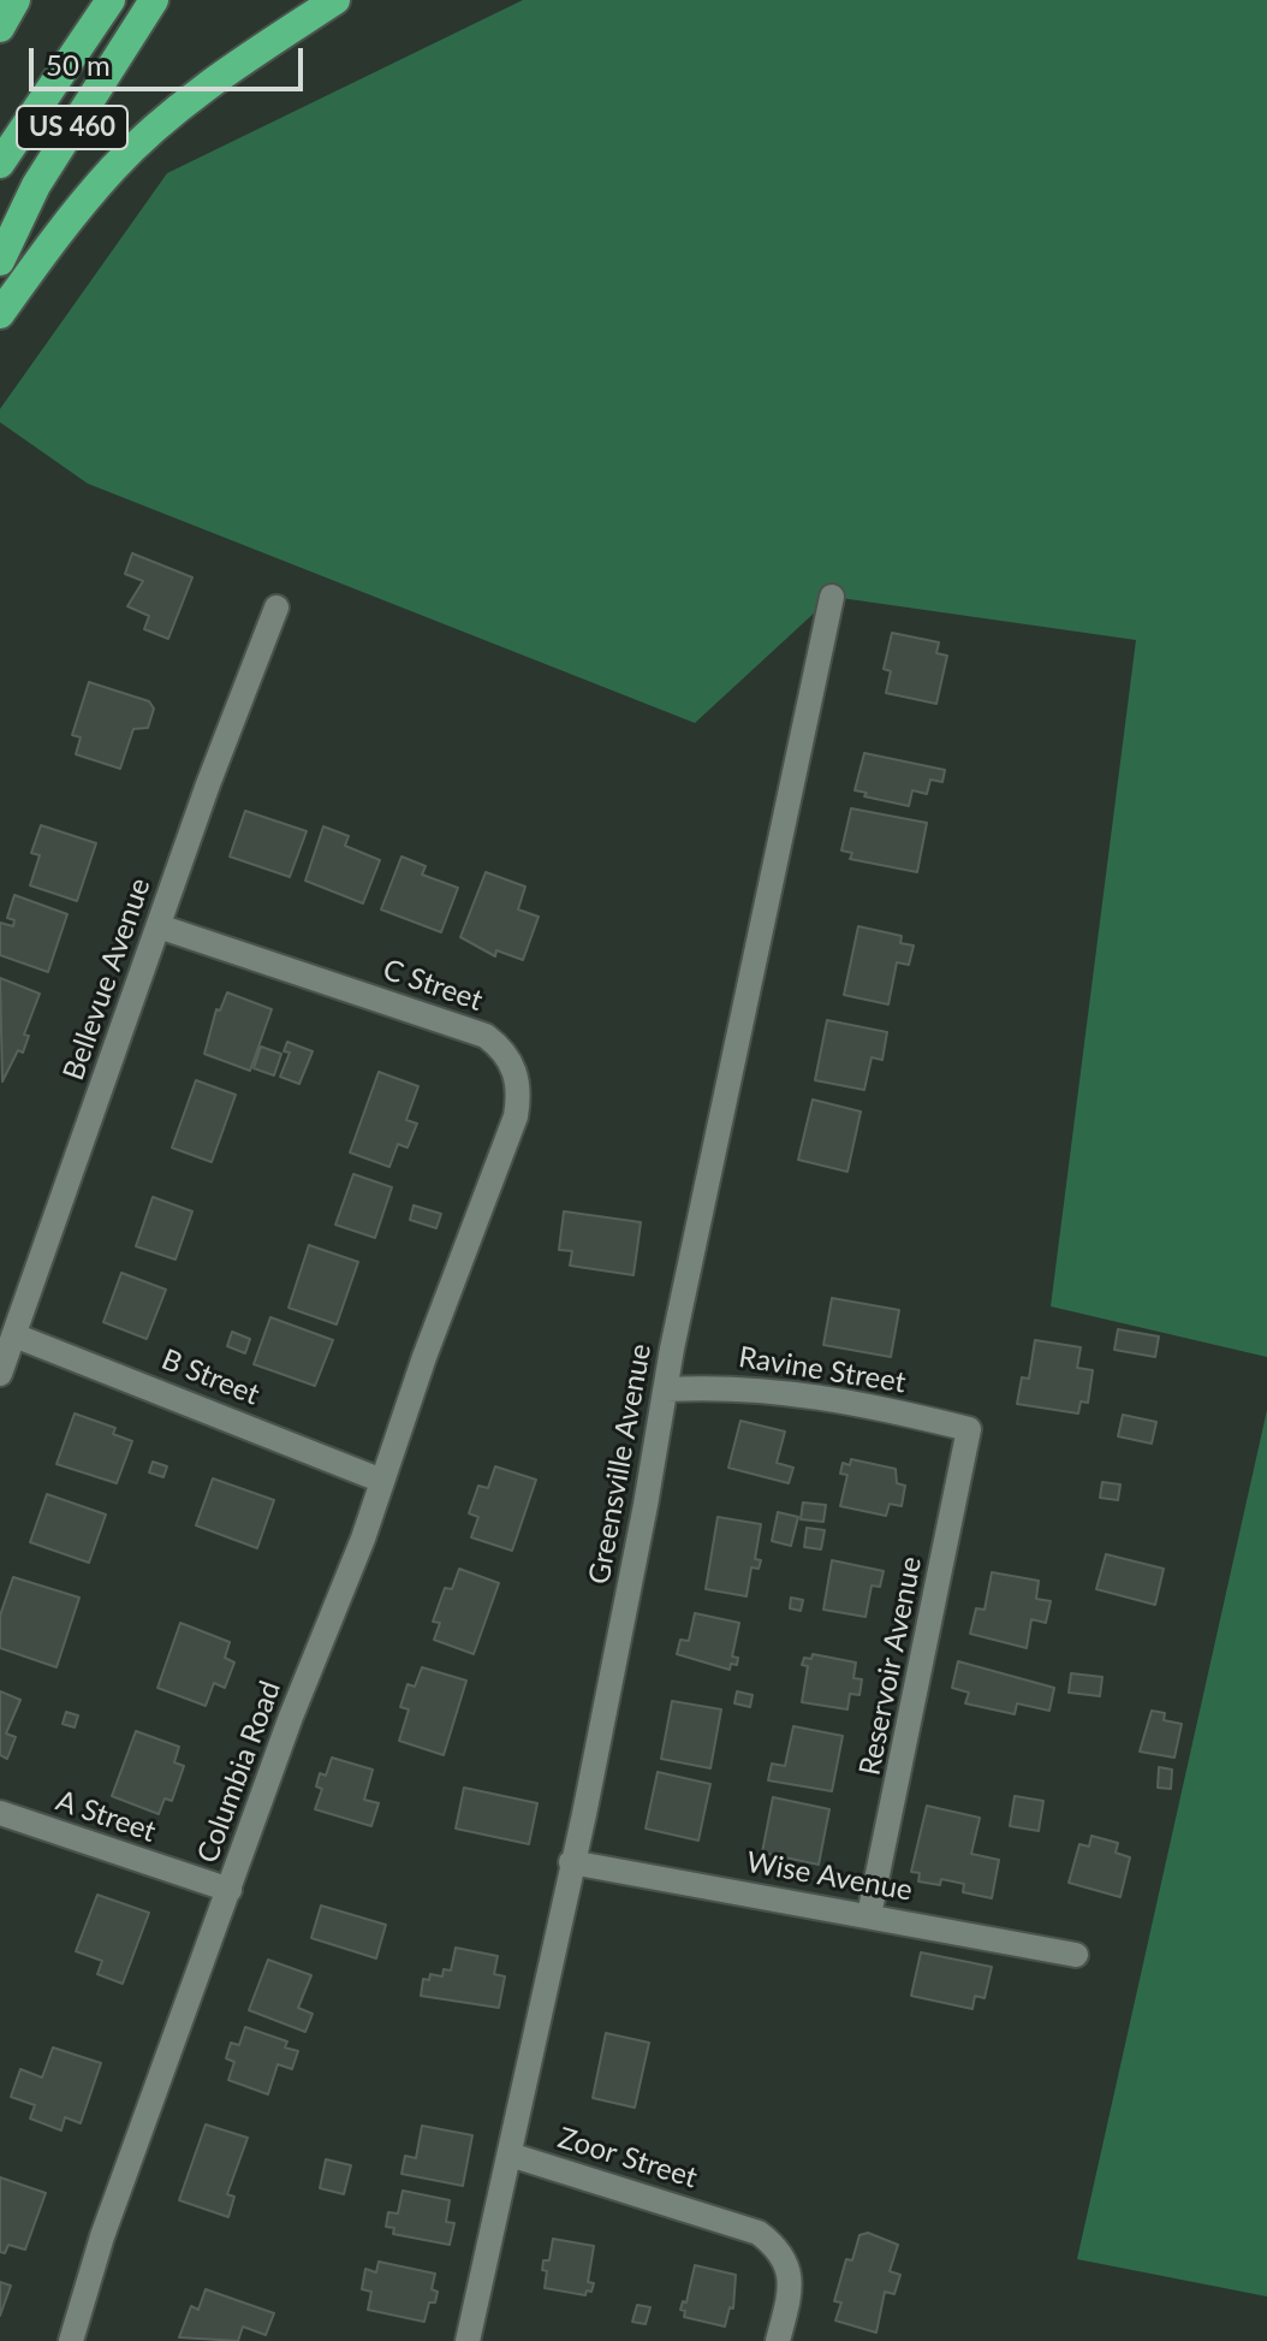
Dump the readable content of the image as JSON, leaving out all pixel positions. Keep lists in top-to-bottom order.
{
  "streets": {
    "highway": ["US 460"],
    "street": [
      "Bellevue Avenue",
      "C Street",
      "Ravine Street",
      "B Street",
      "Greensville Avenue",
      "Reservoir Avenue",
      "Columbia Road",
      "A Street",
      "Wise Avenue",
      "Zoor Street"
    ]
  },
  "crossings": [
    ["Bellevue Avenue", "C Street"],
    ["Bellevue Avenue", "B Street"],
    ["C Street", "Columbia Road"],
    ["Ravine Street", "Greensville Avenue"],
    ["Ravine Street", "Reservoir Avenue"],
    ["B Street", "Columbia Road"],
    ["Greensville Avenue", "Wise Avenue"],
    ["Greensville Avenue", "Zoor Street"],
    ["Reservoir Avenue", "Wise Avenue"],
    ["Columbia Road", "A Street"]
  ],
  "scale_bar": "50 m"
}
